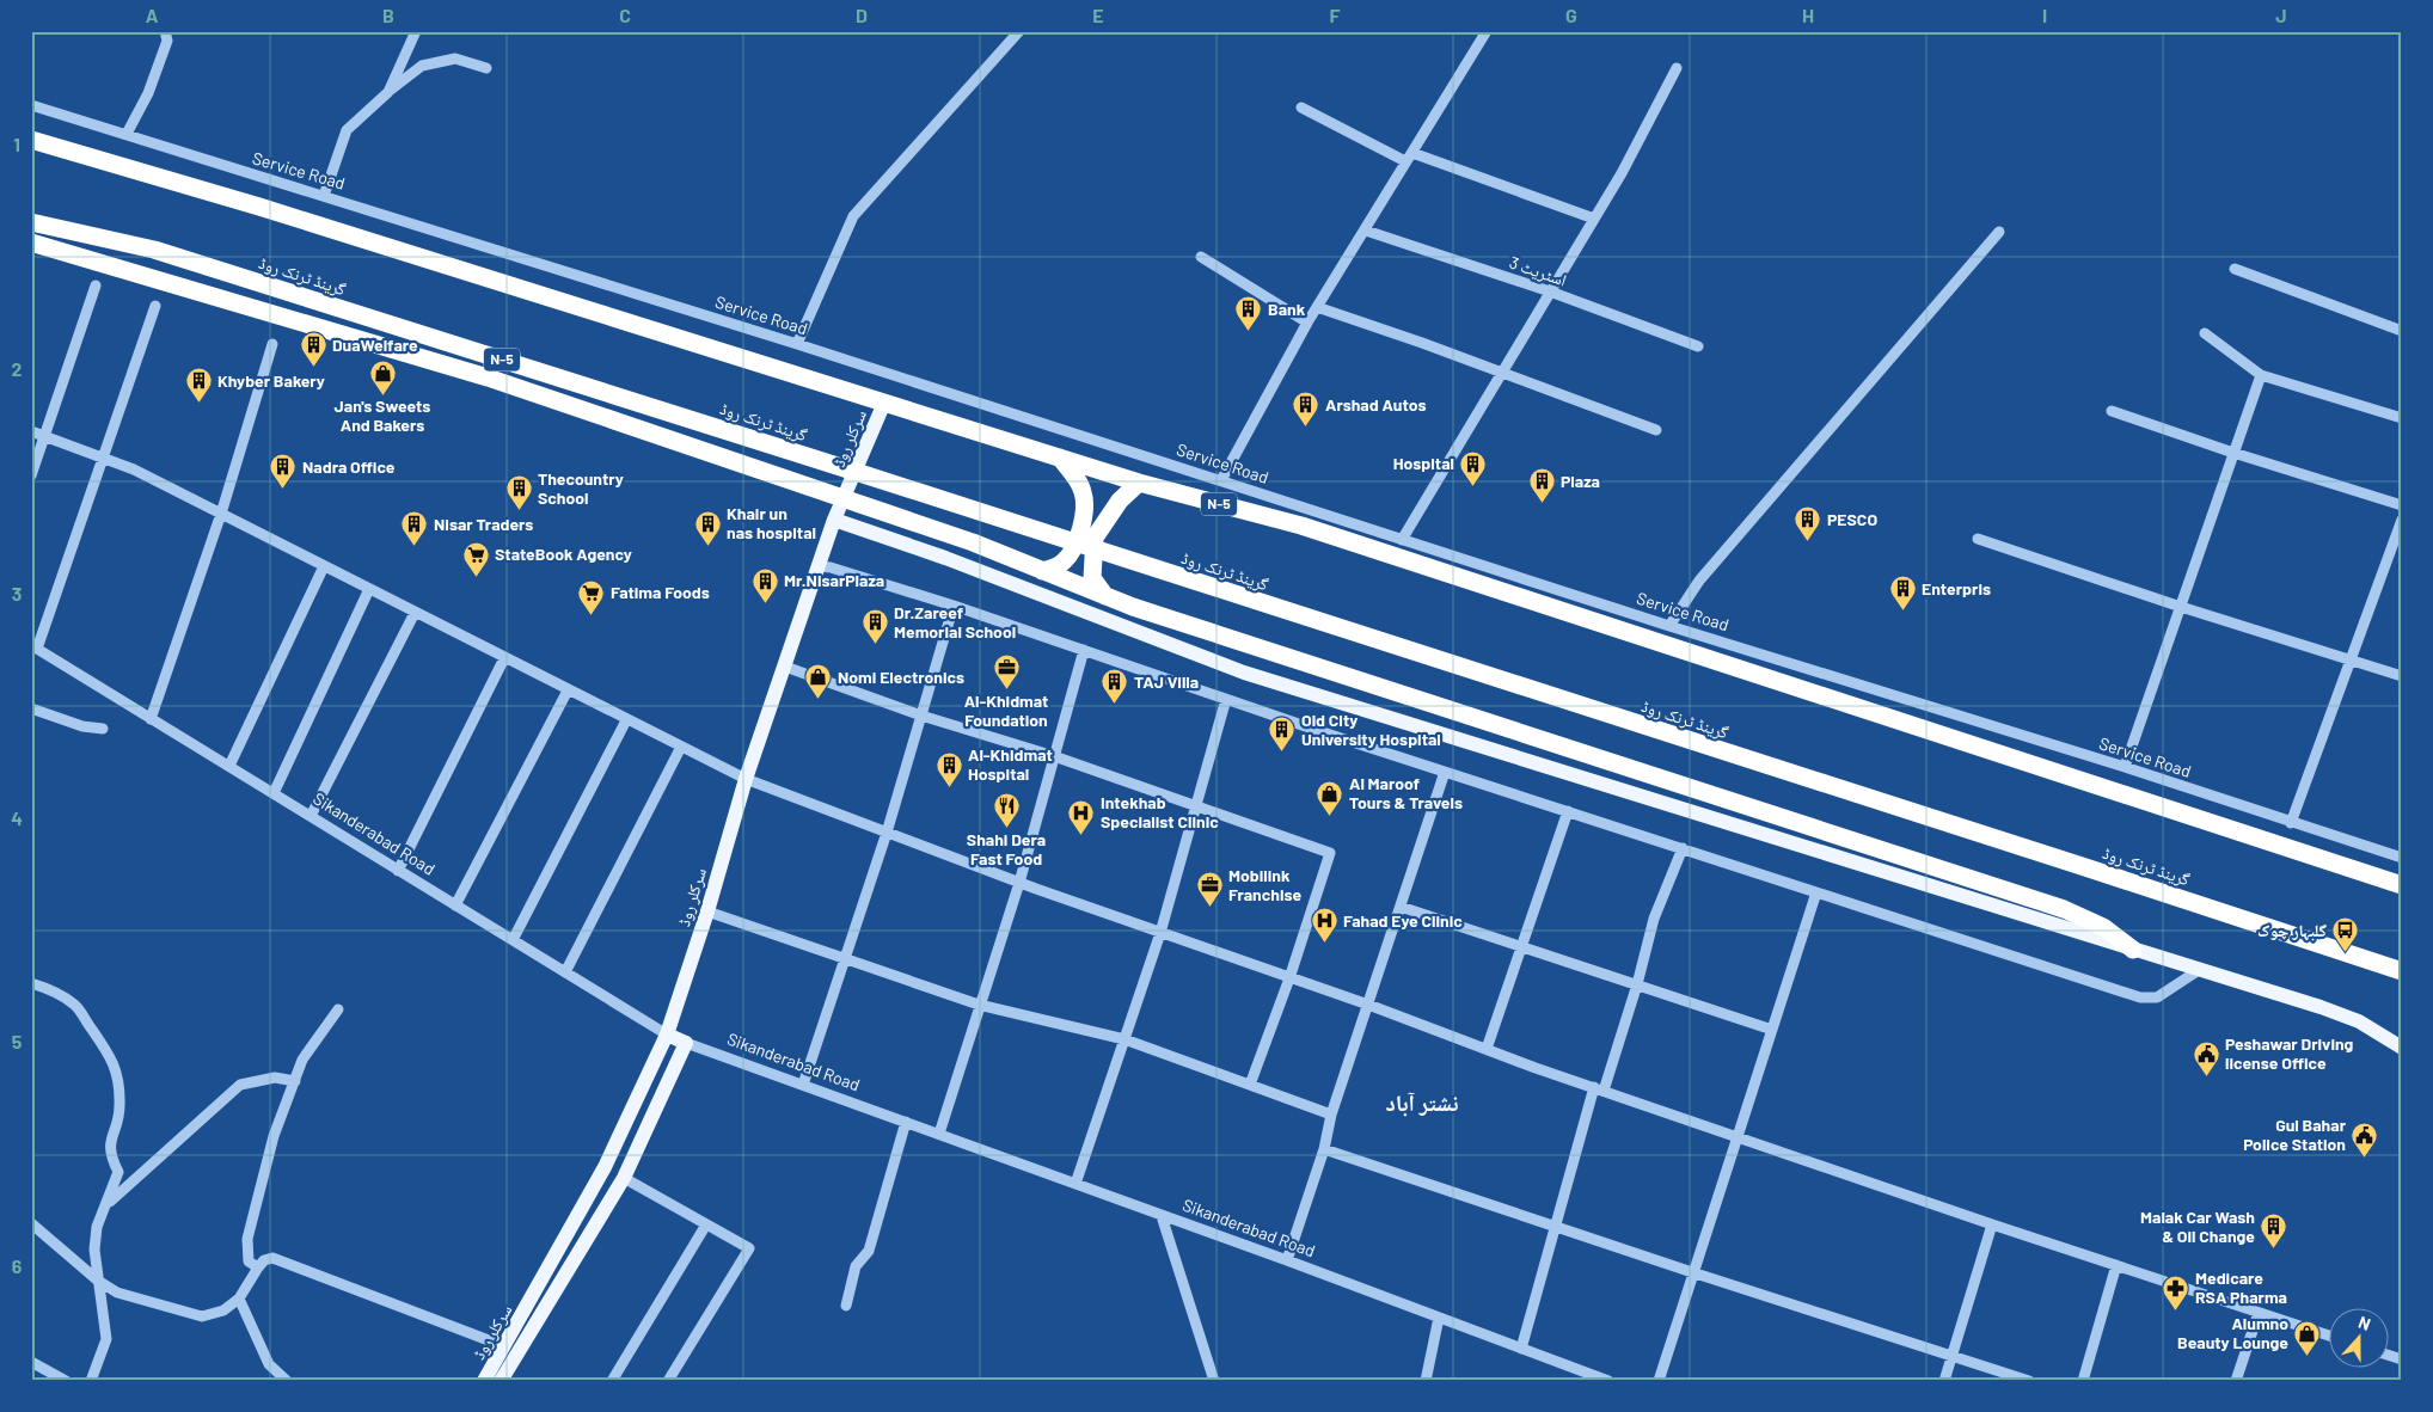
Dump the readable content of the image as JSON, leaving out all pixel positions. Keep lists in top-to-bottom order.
{
  "streets": {
    "highway": ["گرینڈ ٹرنک روڈ", "N-5"],
    "main road": ["سرکلر روڈ", "Sikanderabad Road"],
    "street": ["Service Road", "اسٹریٹ 3"]
  },
  "crossings": [
    ["N-5", "سرکلر روڈ"],
    ["سرکلر روڈ", "Sikanderabad Road"]
  ],
  "districts": ["نشتر آباد"],
  "places": {
    "building": [
      "Bank",
      "DuaWelfare",
      "Khyber Bakery",
      "Arshad Autos",
      "Hospital",
      "Nadra Office",
      "Plaza",
      "Thecountry School",
      "PESCO",
      "Khair un nas hospital",
      "Nisar Traders",
      "Mr.NisarPlaza",
      "Enterpris",
      "Dr.Zareef Memorial School",
      "TAJ Villa",
      "Old City University Hospital",
      "Al-Khidmat Hospital",
      "Malak Car Wash & Oil Change"
    ],
    "shop": [
      "Jan's Sweets And Bakers",
      "Nomi Electronics",
      "Al Maroof Tours & Travels",
      "Alumno Beauty Lounge"
    ],
    "supermarket": ["StateBook Agency", "Fatima Foods"],
    "office": ["Al-Khidmat Foundation", "Mobilink Franchise"],
    "restaurant": ["Shahi Dera Fast Food"],
    "hospital": ["Intekhab Specialist Clinic", "Fahad Eye Clinic"],
    "bus stop": ["گلبہار چوک"],
    "public building": ["Peshawar Driving license Office", "Gul Bahar Police Station"],
    "pharmacy": ["Medicare RSA Pharma"]
  },
  "north": "top",
  "grid": {
    "columns": [
      "A",
      "B",
      "C",
      "D",
      "E",
      "F",
      "G",
      "H",
      "I",
      "J"
    ],
    "rows": [
      "1",
      "2",
      "3",
      "4",
      "5",
      "6"
    ]
  }
}
